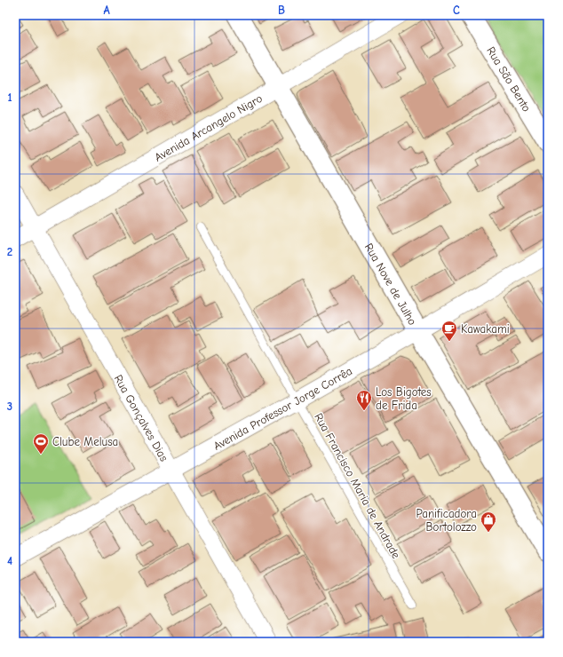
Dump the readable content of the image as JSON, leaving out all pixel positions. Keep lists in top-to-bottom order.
{
  "streets": {
    "street": [
      "Rua São Bento",
      "Avenida Arcangelo Nigro",
      "Rua Nove de Julho",
      "Avenida Professor Jorge Corrêa",
      "Rua Gonçalves Dias"
    ],
    "lane": ["Rua Francisco Maria de Andrade"]
  },
  "crossings": [
    ["Avenida Arcangelo Nigro", "Rua Nove de Julho"],
    ["Avenida Arcangelo Nigro", "Rua Gonçalves Dias"],
    ["Rua Nove de Julho", "Avenida Professor Jorge Corrêa"],
    ["Avenida Professor Jorge Corrêa", "Rua Gonçalves Dias"],
    ["Avenida Professor Jorge Corrêa", "Rua Francisco Maria de Andrade"]
  ],
  "places": {
    "cafe": ["Kawakami"],
    "restaurant": ["Los Bigotes de Frida"],
    "sports": ["Clube Melusa"],
    "shop": ["Panificadora Bortolozzo"]
  },
  "grid": {
    "columns": ["A", "B", "C"],
    "rows": [
      "1",
      "2",
      "3",
      "4"
    ]
  }
}
